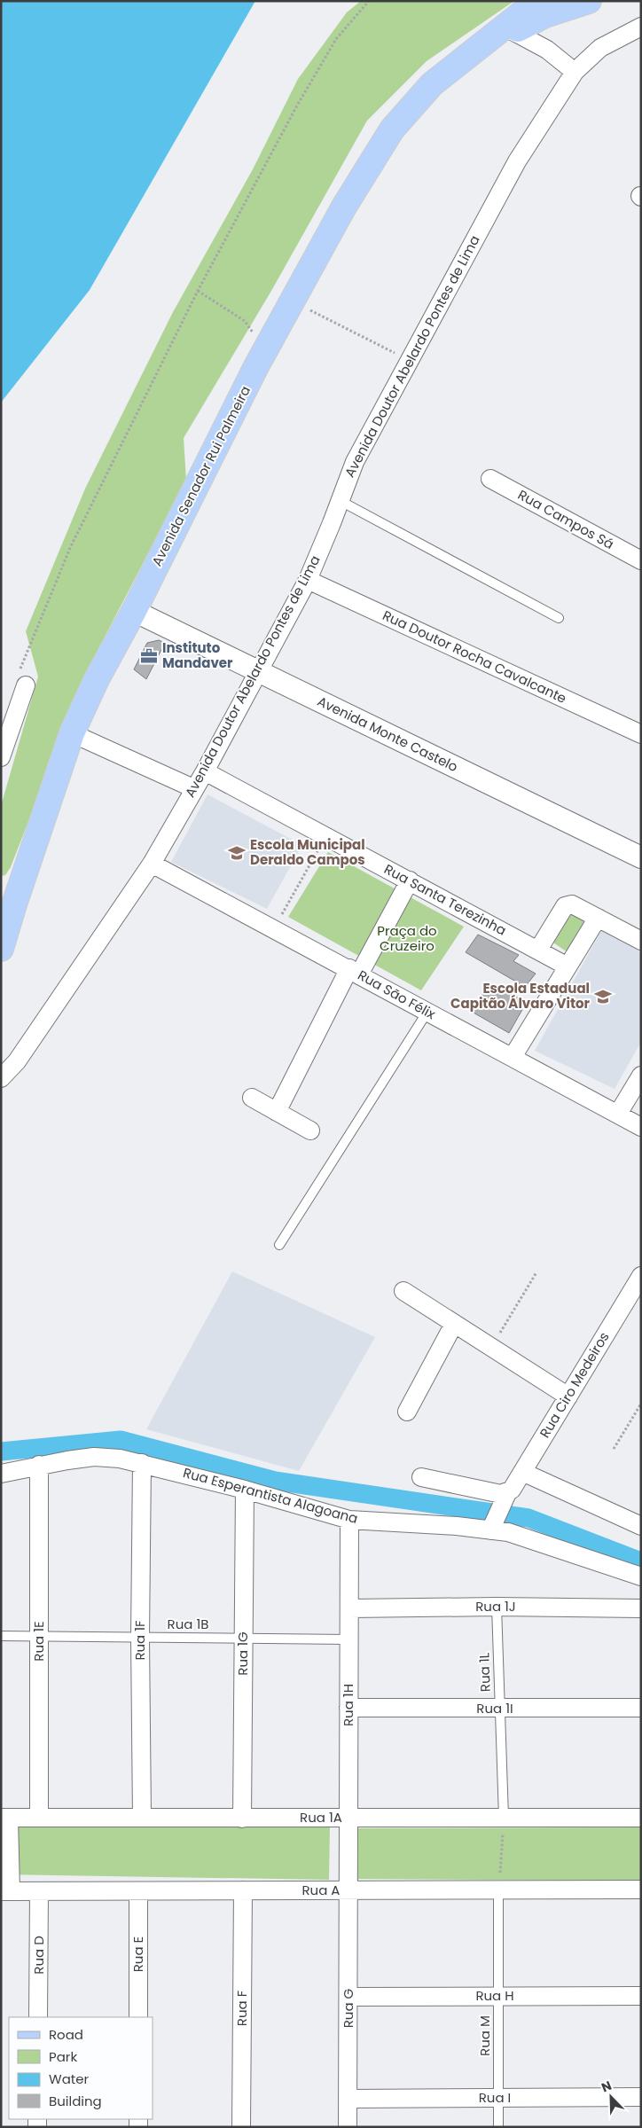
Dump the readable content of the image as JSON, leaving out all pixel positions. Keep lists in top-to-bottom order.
{
  "streets": {
    "main road": ["Avenida Senador Rui Palmeira"],
    "street": [
      "Avenida Doutor Abelardo Pontes de Lima",
      "Rua Campos Sá",
      "Rua Doutor Rocha Cavalcante",
      "Avenida Monte Castelo",
      "Rua Santa Terezinha",
      "Rua São Félix",
      "Rua Ciro Medeiros",
      "Rua Esperantista Alagoana",
      "Rua 1J",
      "Rua 1F",
      "Rua 1E",
      "Rua 1G",
      "Rua 1H",
      "Rua 1I",
      "Rua 1A",
      "Rua A",
      "Rua E",
      "Rua D",
      "Rua H",
      "Rua F",
      "Rua G",
      "Rua I"
    ],
    "lane": ["Rua 1B", "Rua 1L", "Rua M"]
  },
  "crossings": [
    ["Avenida Doutor Abelardo Pontes de Lima", "Rua Doutor Rocha Cavalcante"],
    ["Avenida Doutor Abelardo Pontes de Lima", "Avenida Monte Castelo"],
    ["Avenida Doutor Abelardo Pontes de Lima", "Rua Santa Terezinha"],
    ["Avenida Doutor Abelardo Pontes de Lima", "Rua São Félix"],
    ["Avenida Senador Rui Palmeira", "Avenida Monte Castelo"],
    ["Rua Ciro Medeiros", "Rua Esperantista Alagoana"],
    ["Rua Esperantista Alagoana", "Rua 1F"],
    ["Rua Esperantista Alagoana", "Rua 1E"],
    ["Rua Esperantista Alagoana", "Rua 1G"],
    ["Rua Esperantista Alagoana", "Rua 1H"],
    ["Rua 1J", "Rua 1L"],
    ["Rua 1J", "Rua 1H"],
    ["Rua 1B", "Rua 1F"],
    ["Rua 1B", "Rua 1E"],
    ["Rua 1B", "Rua 1G"],
    ["Rua 1B", "Rua 1H"],
    ["Rua 1F", "Rua 1A"],
    ["Rua 1E", "Rua 1A"],
    ["Rua 1G", "Rua 1A"],
    ["Rua 1L", "Rua 1I"],
    ["Rua 1L", "Rua 1A"],
    ["Rua 1H", "Rua 1I"],
    ["Rua 1H", "Rua 1A"],
    ["Rua 1H", "Rua A"],
    ["Rua 1H", "Rua G"],
    ["Rua A", "Rua E"],
    ["Rua A", "Rua D"],
    ["Rua A", "Rua F"],
    ["Rua A", "Rua G"],
    ["Rua A", "Rua M"],
    ["Rua H", "Rua G"],
    ["Rua H", "Rua M"],
    ["Rua G", "Rua I"],
    ["Rua M", "Rua I"]
  ],
  "parks": ["Praça do Cruzeiro"],
  "places": {
    "office": ["Instituto Mandaver"],
    "school or university": ["Escola Municipal Deraldo Campos", "Escola Estadual Capitão Álvaro Vitor"]
  },
  "legend": [
    "Road",
    "Park",
    "Water",
    "Building"
  ],
  "north": "top left"
}
